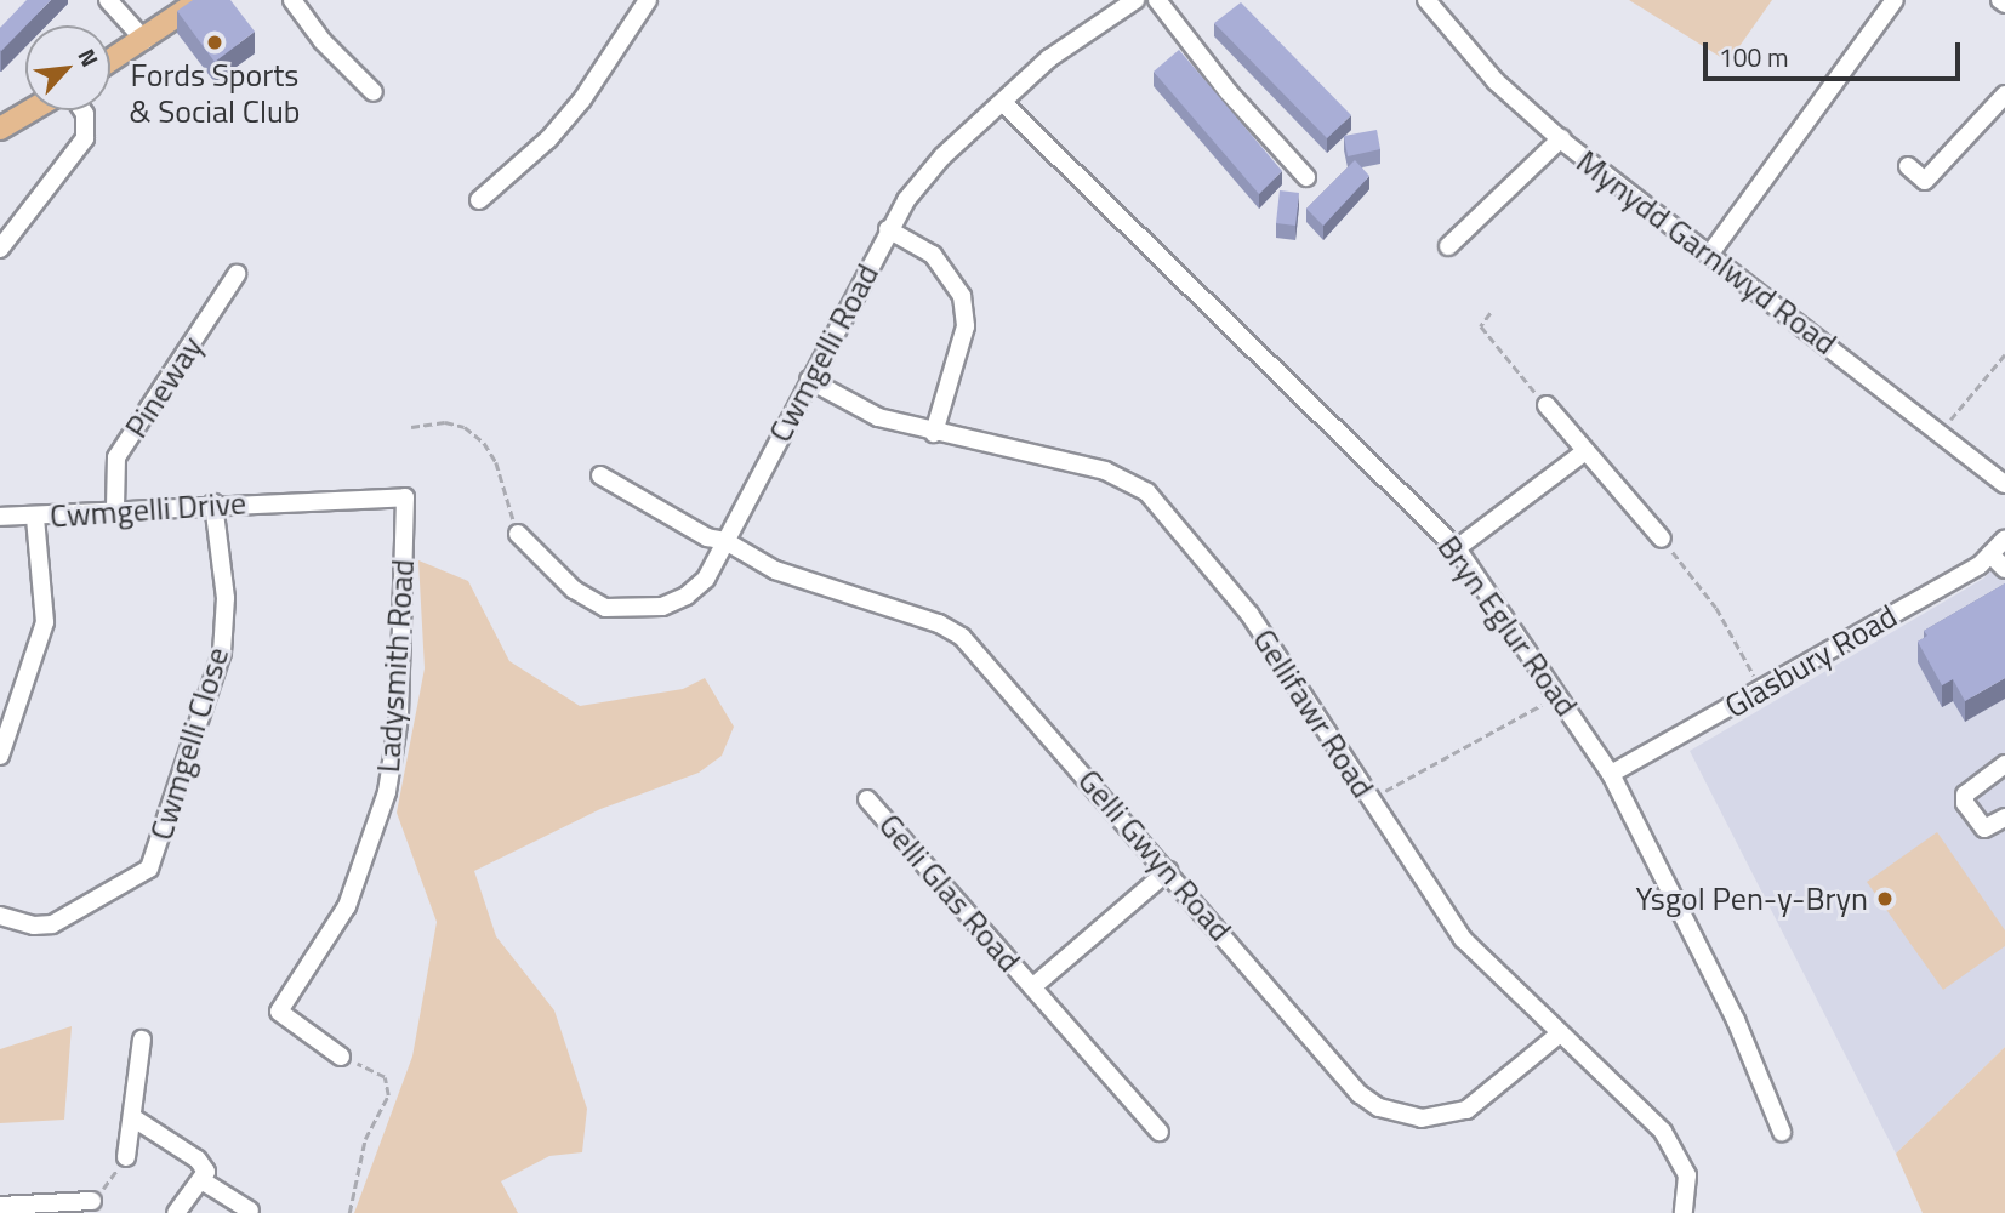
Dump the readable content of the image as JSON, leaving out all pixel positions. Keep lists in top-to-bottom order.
{
  "streets": {
    "street": [
      "Mynydd Garnlwyd Road",
      "Cwmgelli Road",
      "Pineway",
      "Cwmgelli Drive",
      "Bryn Eglur Road",
      "Glasbury Road",
      "Ladysmith Road",
      "Gellifawr Road",
      "Cwmgelli Close",
      "Gelli Gwyn Road",
      "Gelli Glas Road"
    ]
  },
  "crossings": [
    ["Cwmgelli Road", "Bryn Eglur Road"],
    ["Cwmgelli Road", "Gellifawr Road"],
    ["Cwmgelli Road", "Gelli Gwyn Road"],
    ["Pineway", "Cwmgelli Drive"],
    ["Cwmgelli Drive", "Ladysmith Road"],
    ["Cwmgelli Drive", "Cwmgelli Close"],
    ["Bryn Eglur Road", "Glasbury Road"],
    ["Gellifawr Road", "Gelli Gwyn Road"],
    ["Gelli Gwyn Road", "Gelli Glas Road"]
  ],
  "places": ["Fords Sports & Social Club", "Ysgol Pen-y-Bryn"],
  "scale_bar": "100 m",
  "north": "top right"
}
